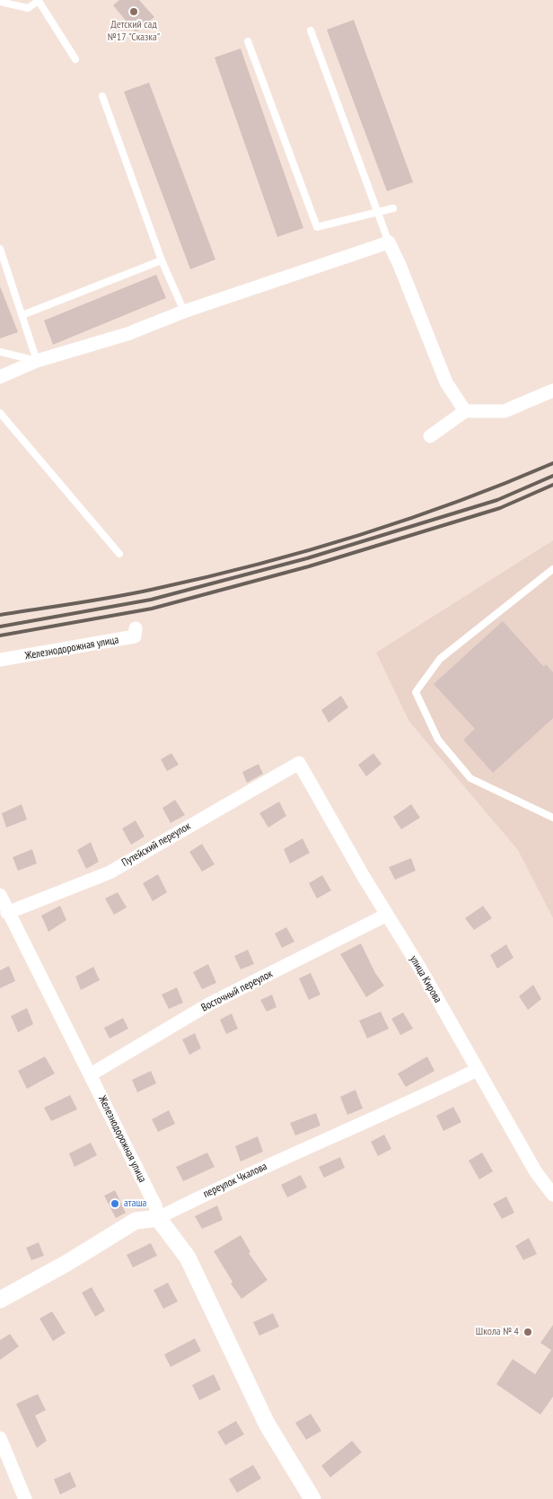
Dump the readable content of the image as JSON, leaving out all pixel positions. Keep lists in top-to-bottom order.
{
  "streets": {
    "street": [
      "Железнодорожная улица",
      "Путейский переулок",
      "улица Кирова",
      "Восточный переулок",
      "переулок Чкалова"
    ]
  },
  "crossings": [
    ["Железнодорожная улица", "Путейский переулок"],
    ["Железнодорожная улица", "Восточный переулок"],
    ["Железнодорожная улица", "переулок Чкалова"],
    ["Путейский переулок", "улица Кирова"],
    ["улица Кирова", "Восточный переулок"],
    ["улица Кирова", "переулок Чкалова"]
  ],
  "places": ["Детский сад №17 \"Сказка\"", "аташа", "Школа № 4"]
}
